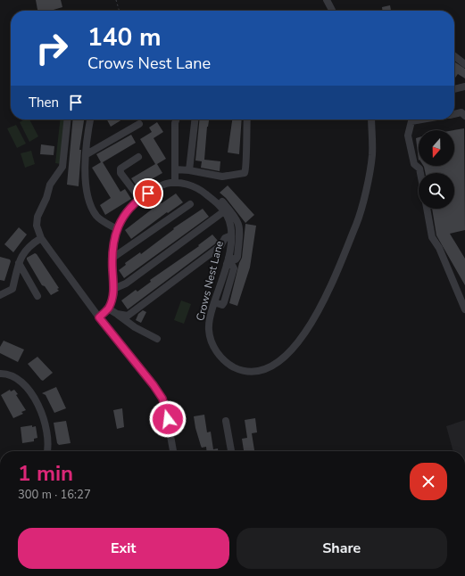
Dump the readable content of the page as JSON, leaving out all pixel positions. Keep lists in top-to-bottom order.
{
  "streets": {
    "street": ["Crows Nest Lane"]
  },
  "north": "bottom",
  "page": {
    "turn": ["140 m", "Crows Nest Lane"],
    "then": "Then",
    "heading": ["1 min", "300 m · 16:27"],
    "buttons": ["Exit", "Share"]
  }
}
